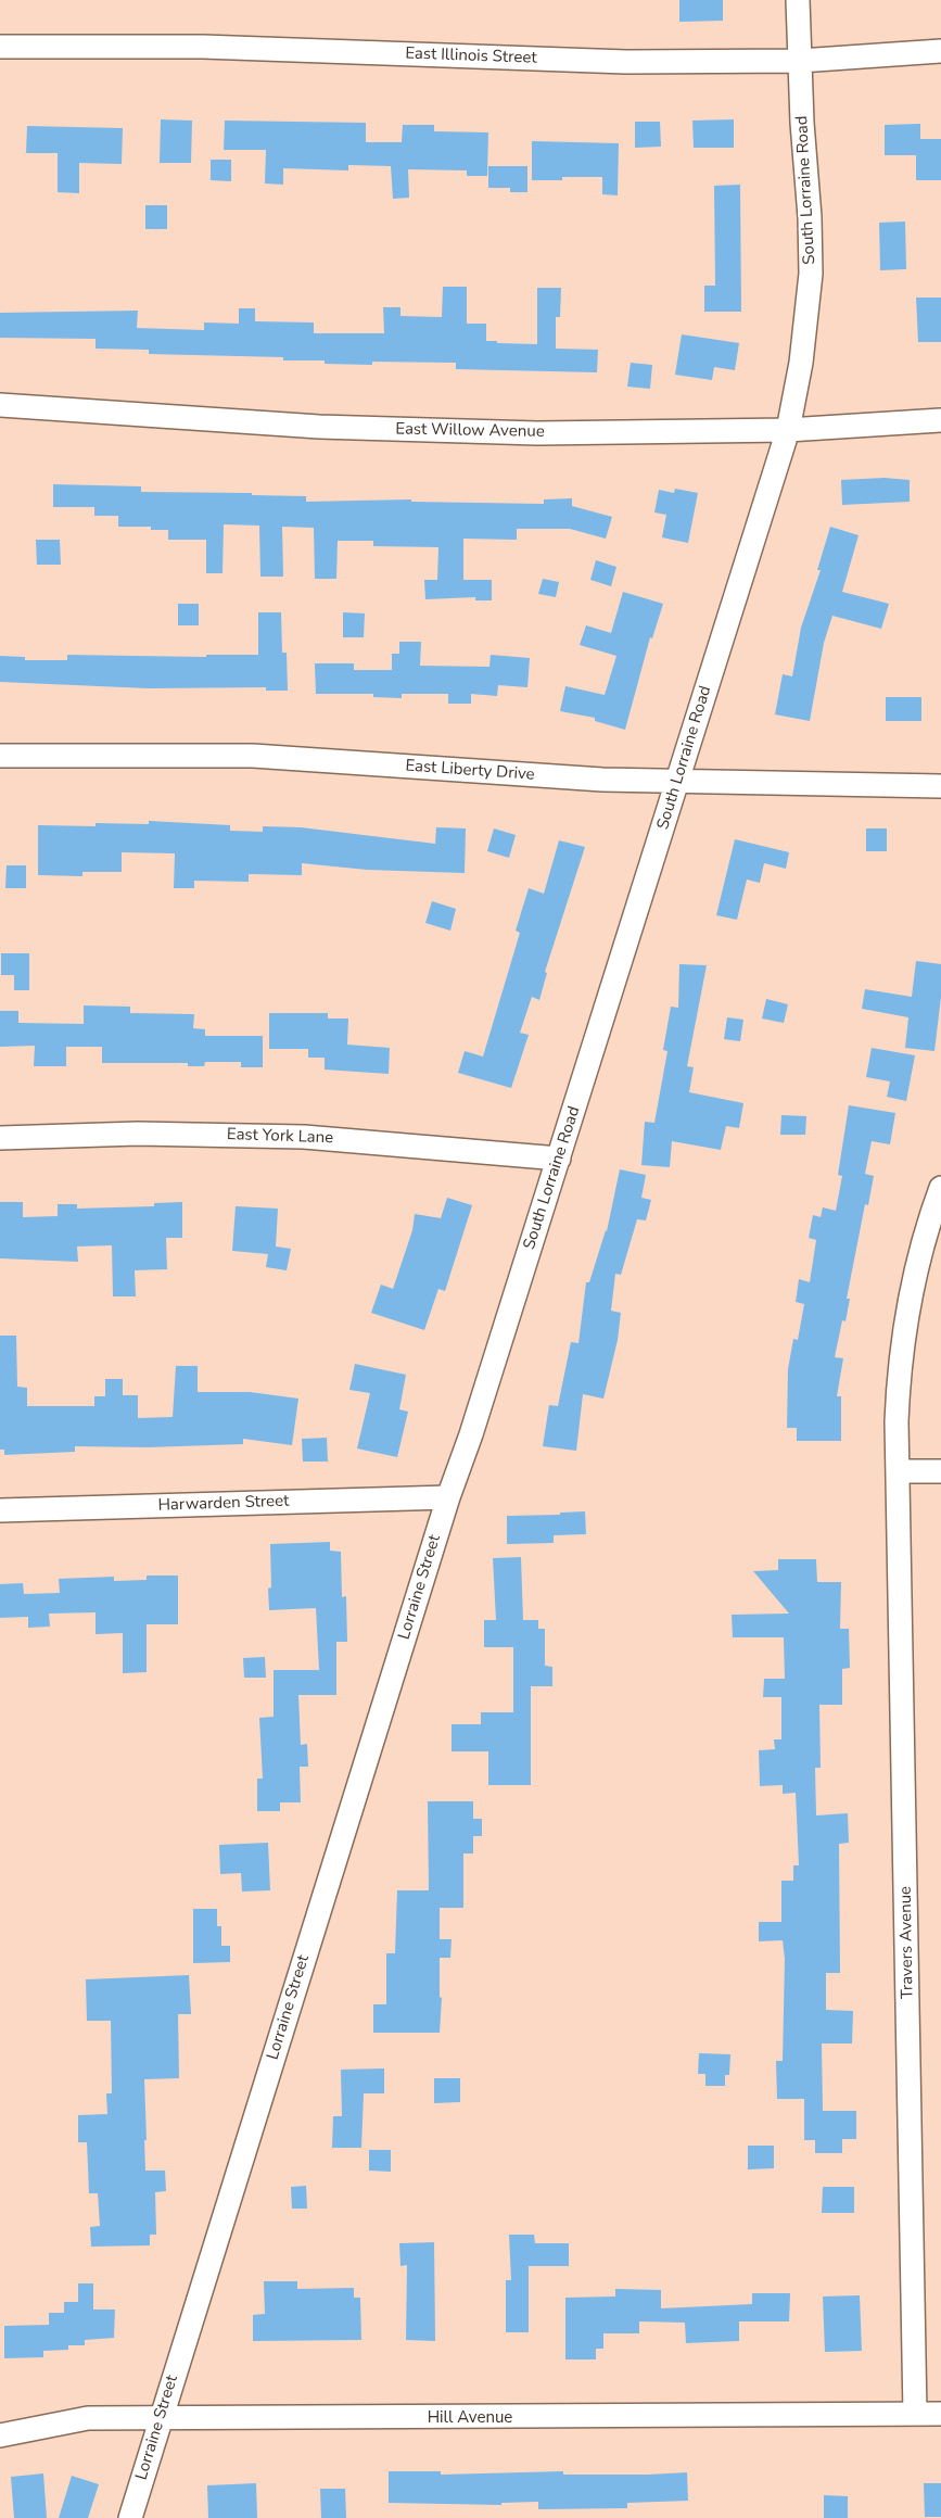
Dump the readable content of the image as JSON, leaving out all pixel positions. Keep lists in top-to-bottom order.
{
  "streets": {
    "street": [
      "East Illinois Street",
      "South Lorraine Road",
      "East Willow Avenue",
      "East Liberty Drive",
      "East York Lane",
      "Harwarden Street",
      "Lorraine Street",
      "Travers Avenue",
      "Hill Avenue"
    ]
  },
  "crossings": [
    ["East Illinois Street", "South Lorraine Road"],
    ["South Lorraine Road", "East Willow Avenue"],
    ["South Lorraine Road", "East Liberty Drive"],
    ["South Lorraine Road", "East York Lane"],
    ["South Lorraine Road", "Harwarden Street"],
    ["South Lorraine Road", "Lorraine Street"],
    ["Harwarden Street", "Lorraine Street"],
    ["Lorraine Street", "Hill Avenue"],
    ["Travers Avenue", "Hill Avenue"]
  ]
}
